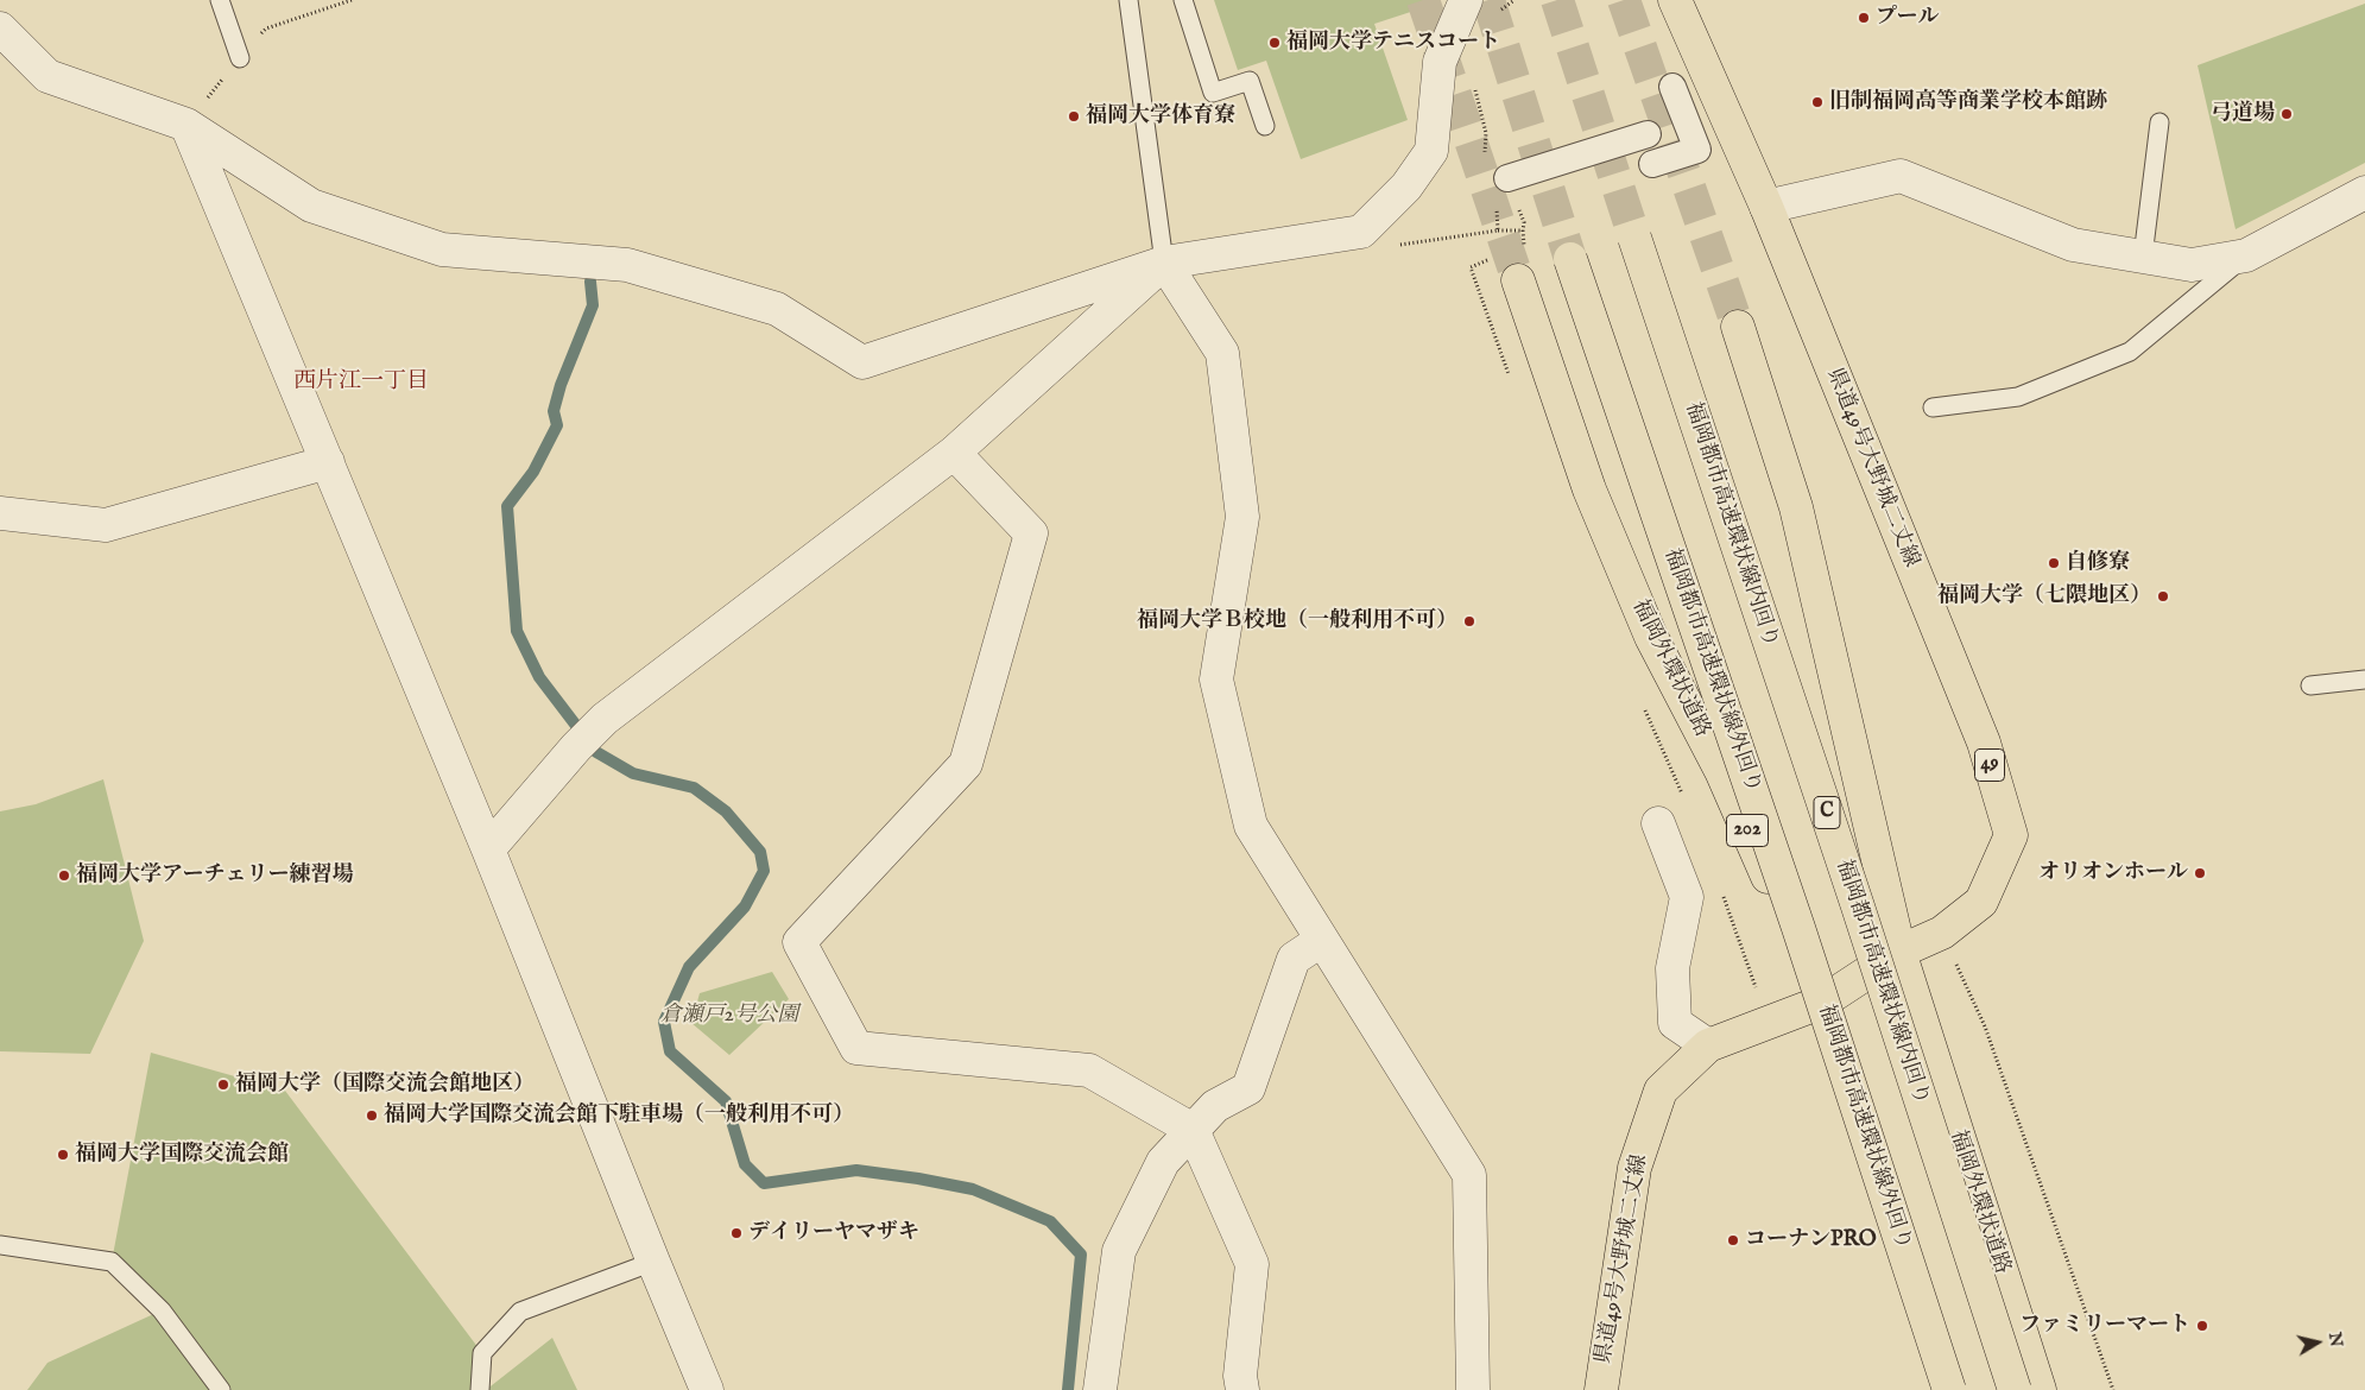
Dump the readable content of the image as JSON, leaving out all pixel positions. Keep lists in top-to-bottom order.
{
  "streets": {
    "main road": [
      "県道49号大野城二丈線",
      "福岡都市高速環状線内回り",
      "福岡外環状道路",
      "福岡都市高速環状線外回り",
      "49",
      "C",
      "202"
    ]
  },
  "crossings": [
    ["県道49号大野城二丈線", "福岡外環状道路"],
    ["福岡外環状道路", "福岡都市高速環状線外回り"]
  ],
  "districts": ["西片江一丁目"],
  "parks": ["倉瀬戸2号公園"],
  "places": [
    "プール",
    "福岡大学テニスコート",
    "旧制福岡高等商業学校本館跡",
    "弓道場",
    "福岡大学体育寮",
    "自修寮",
    "福岡大学（七隈地区）",
    "福岡大学Ｂ校地（一般利用不可）",
    "オリオンホール",
    "福岡大学アーチェリー練習場",
    "福岡大学（国際交流会館地区）",
    "福岡大学国際交流会館下駐車場（一般利用不可）",
    "福岡大学国際交流会館",
    "デイリーヤマザキ",
    "コーナンPRO",
    "ファミリーマート"
  ],
  "north": "right"
}
